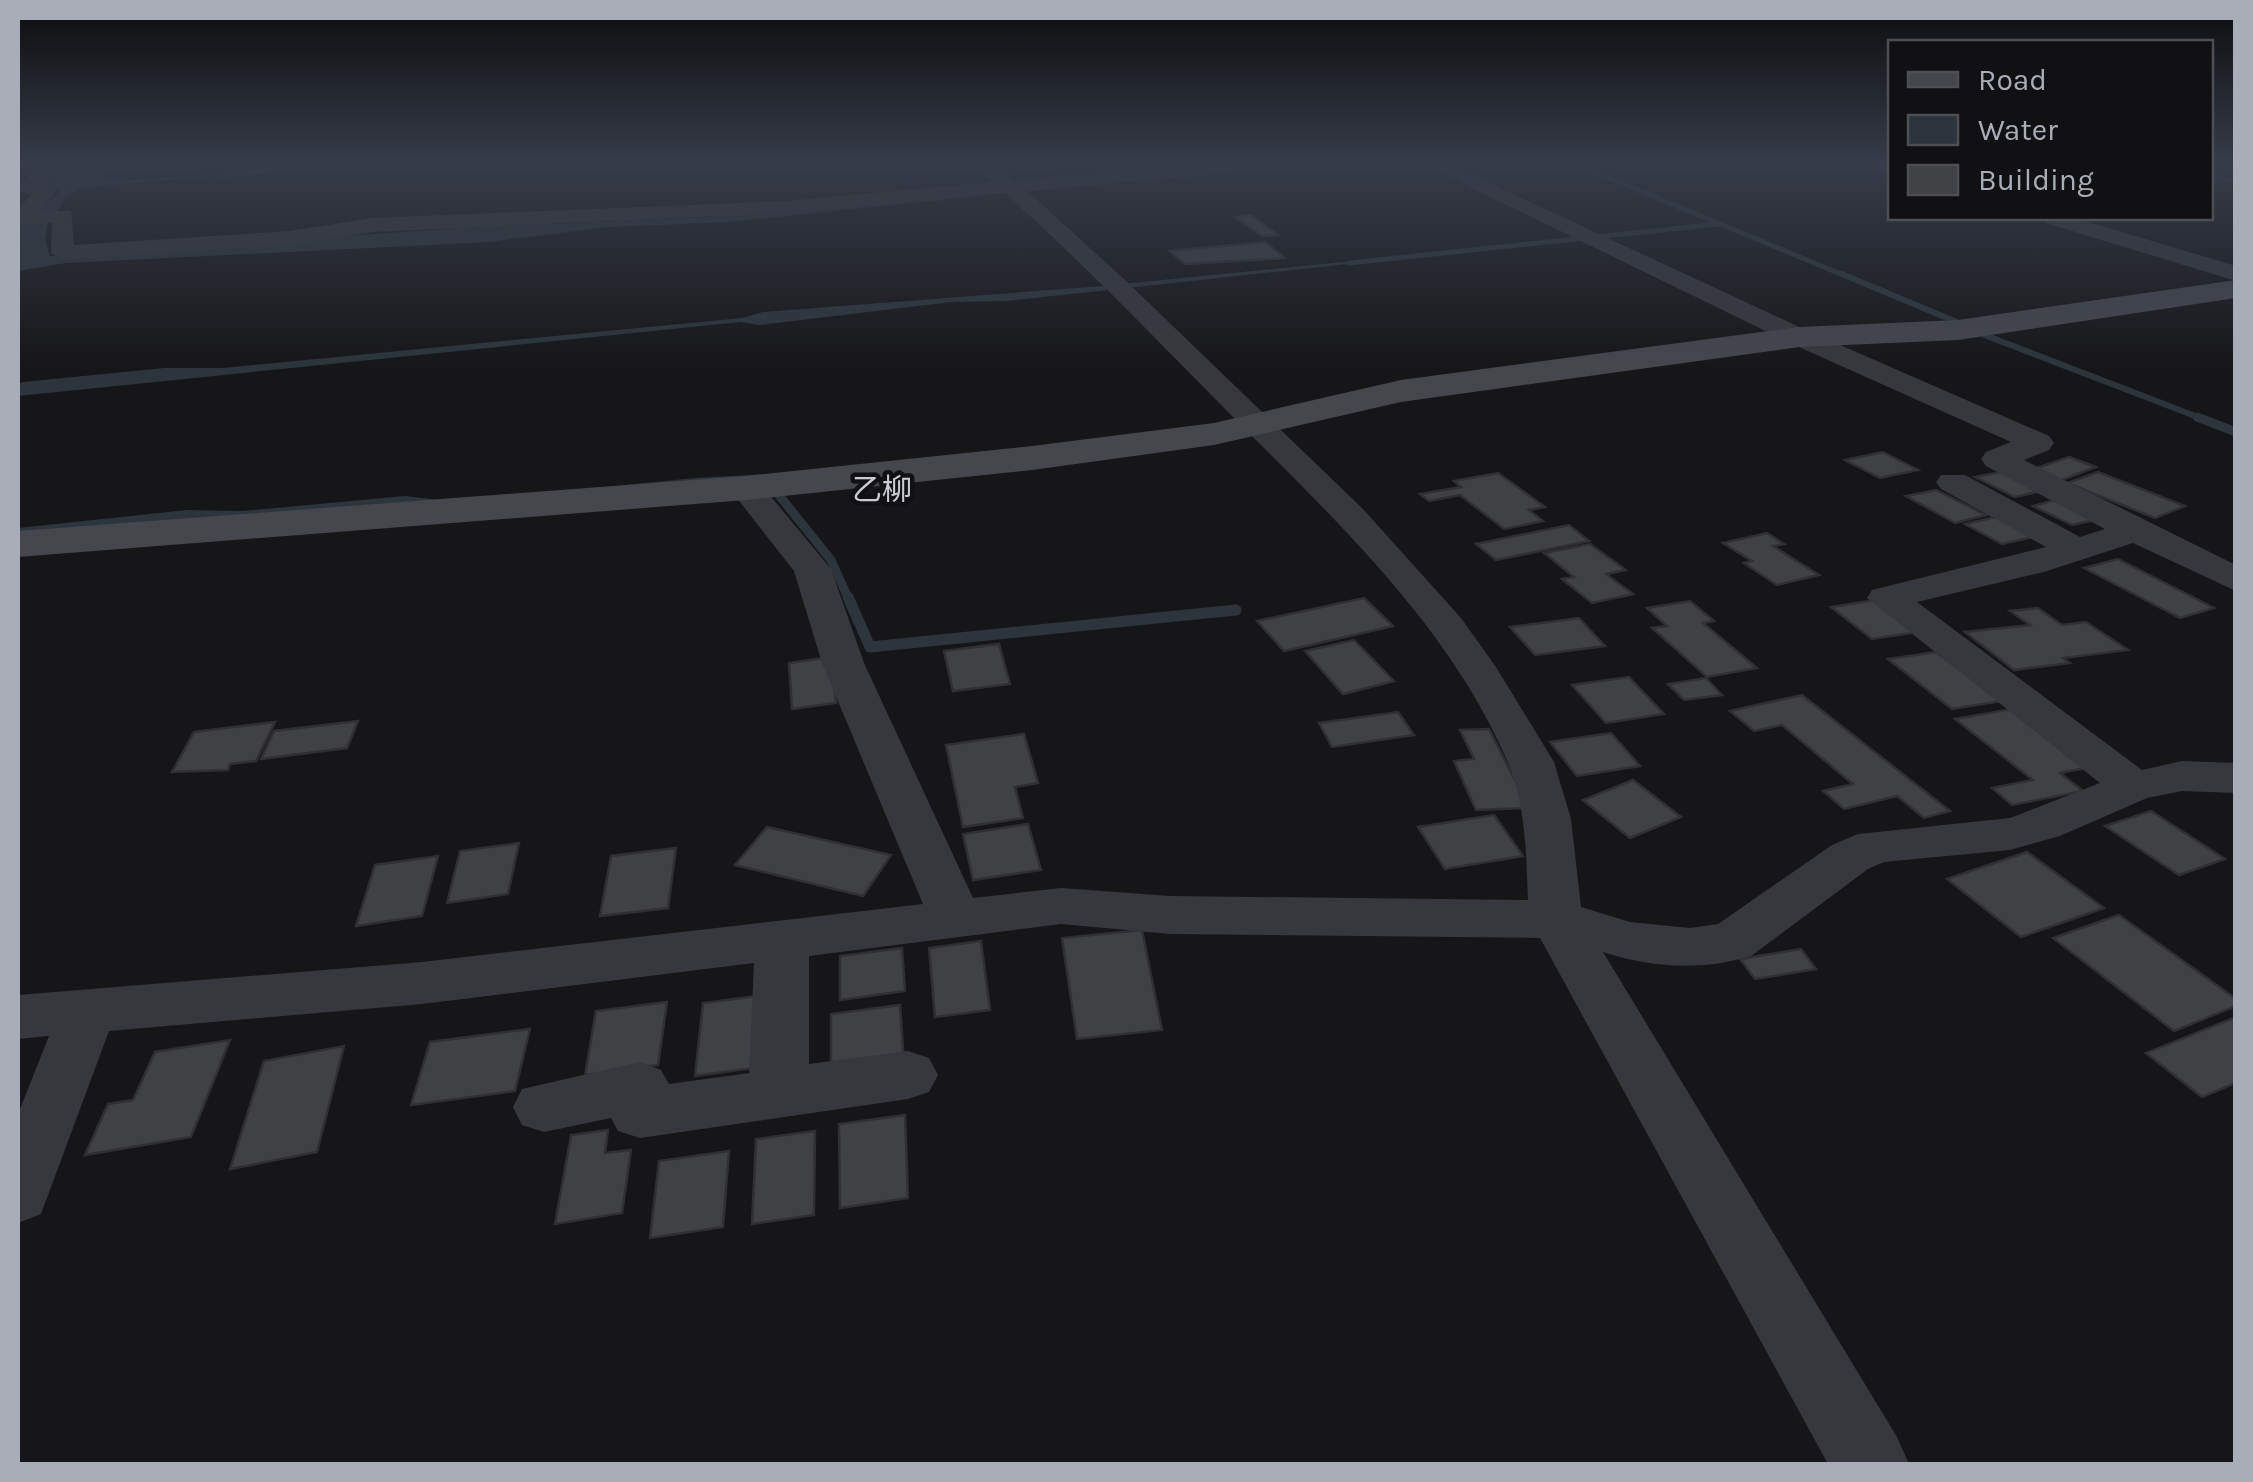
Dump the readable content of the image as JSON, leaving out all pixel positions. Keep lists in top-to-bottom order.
{
  "districts": ["乙柳"],
  "legend": ["Road", "Water", "Building"]
}
